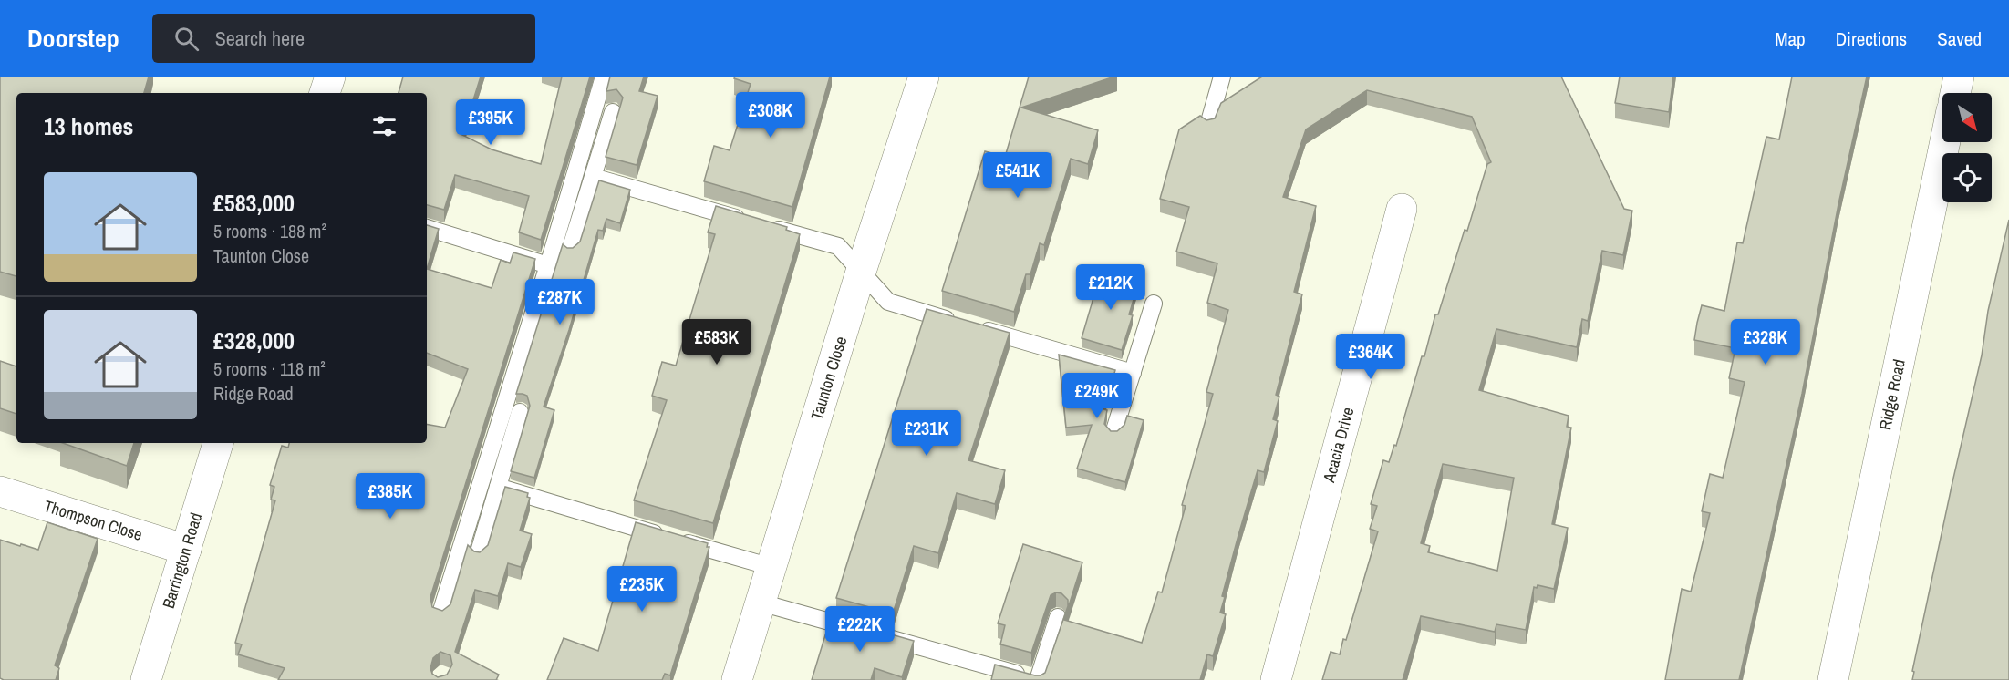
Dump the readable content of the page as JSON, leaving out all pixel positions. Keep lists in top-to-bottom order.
{
  "streets": {
    "street": [
      "Taunton Close",
      "Ridge Road",
      "Acacia Drive",
      "Thompson Close",
      "Barrington Road"
    ]
  },
  "crossings": [
    ["Thompson Close", "Barrington Road"]
  ],
  "north": "bottom right",
  "page": {
    "header": "Doorstep",
    "search": "Search here",
    "nav": ["Map", "Directions", "Saved"],
    "price": [
      "£308K",
      "£395K",
      "£541K",
      "£212K",
      "£287K",
      "£583K",
      "£328K",
      "£364K",
      "£249K",
      "£231K",
      "£385K",
      "£235K",
      "£222K"
    ],
    "heading": "13 homes",
    "list": [
      {
        "name": "£583,000",
        "note": "5 rooms · 188 m² · Taunton Close"
      },
      {
        "name": "£328,000",
        "note": "5 rooms · 118 m² · Ridge Road"
      }
    ]
  }
}
